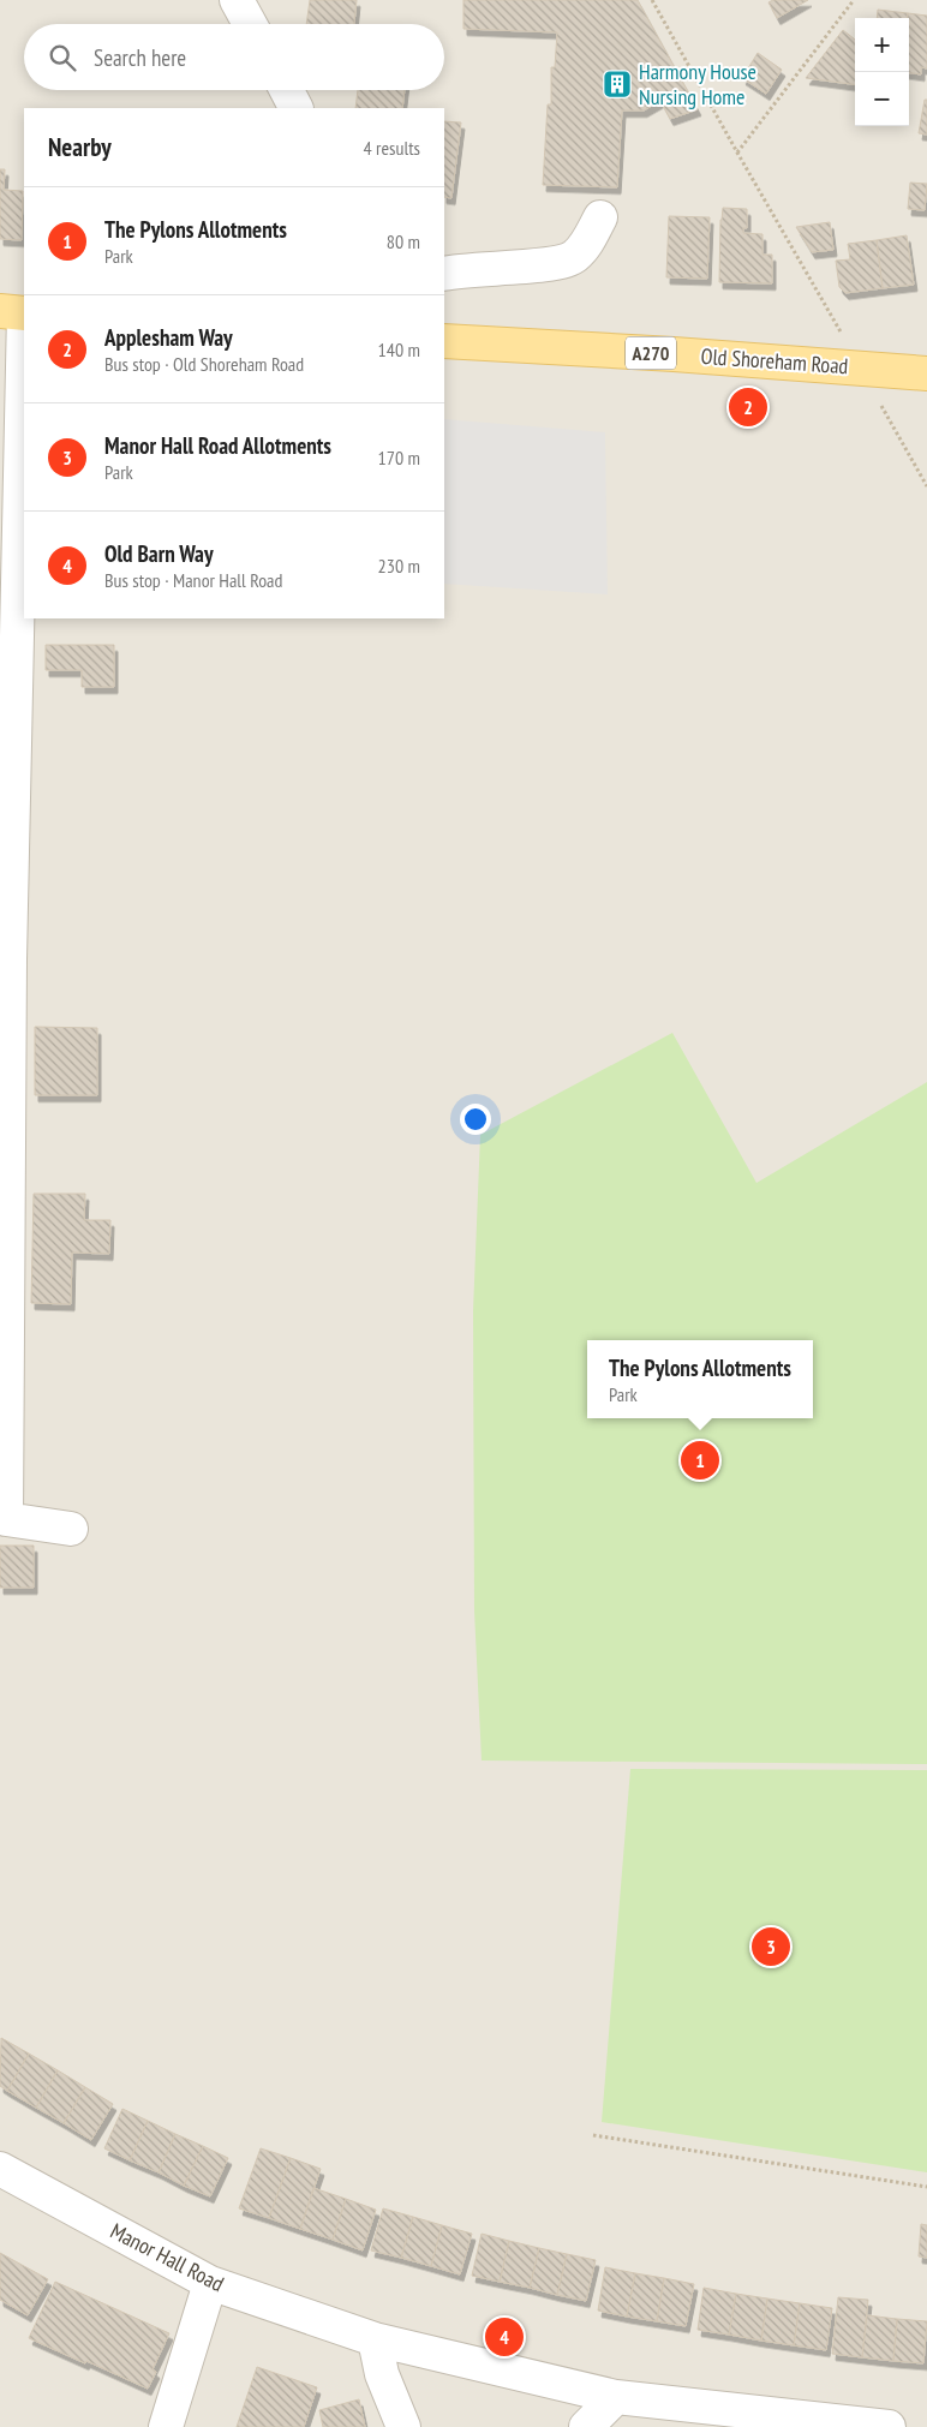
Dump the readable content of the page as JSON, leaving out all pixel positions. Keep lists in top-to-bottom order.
{
  "streets": {
    "main road": ["A270", "Old Shoreham Road"],
    "street": ["Manor Hall Road"]
  },
  "places": {
    "building": ["Harmony House Nursing Home"]
  },
  "page": {
    "map_buttons": ["+", "−"],
    "search": "Search here",
    "heading": ["Nearby", "4 results"],
    "list": [
      {
        "mark": "1",
        "name": "The Pylons Allotments",
        "note": "Park",
        "value": "80 m"
      },
      {
        "mark": "2",
        "name": "Applesham Way",
        "note": "Bus stop · Old Shoreham Road",
        "value": "140 m"
      },
      {
        "mark": "3",
        "name": "Manor Hall Road Allotments",
        "note": "Park",
        "value": "170 m"
      },
      {
        "mark": "4",
        "name": "Old Barn Way",
        "note": "Bus stop · Manor Hall Road",
        "value": "230 m"
      }
    ],
    "pins": [
      "2",
      "1",
      "3",
      "4"
    ],
    "popup": ["The Pylons Allotments", "Park"]
  }
}
